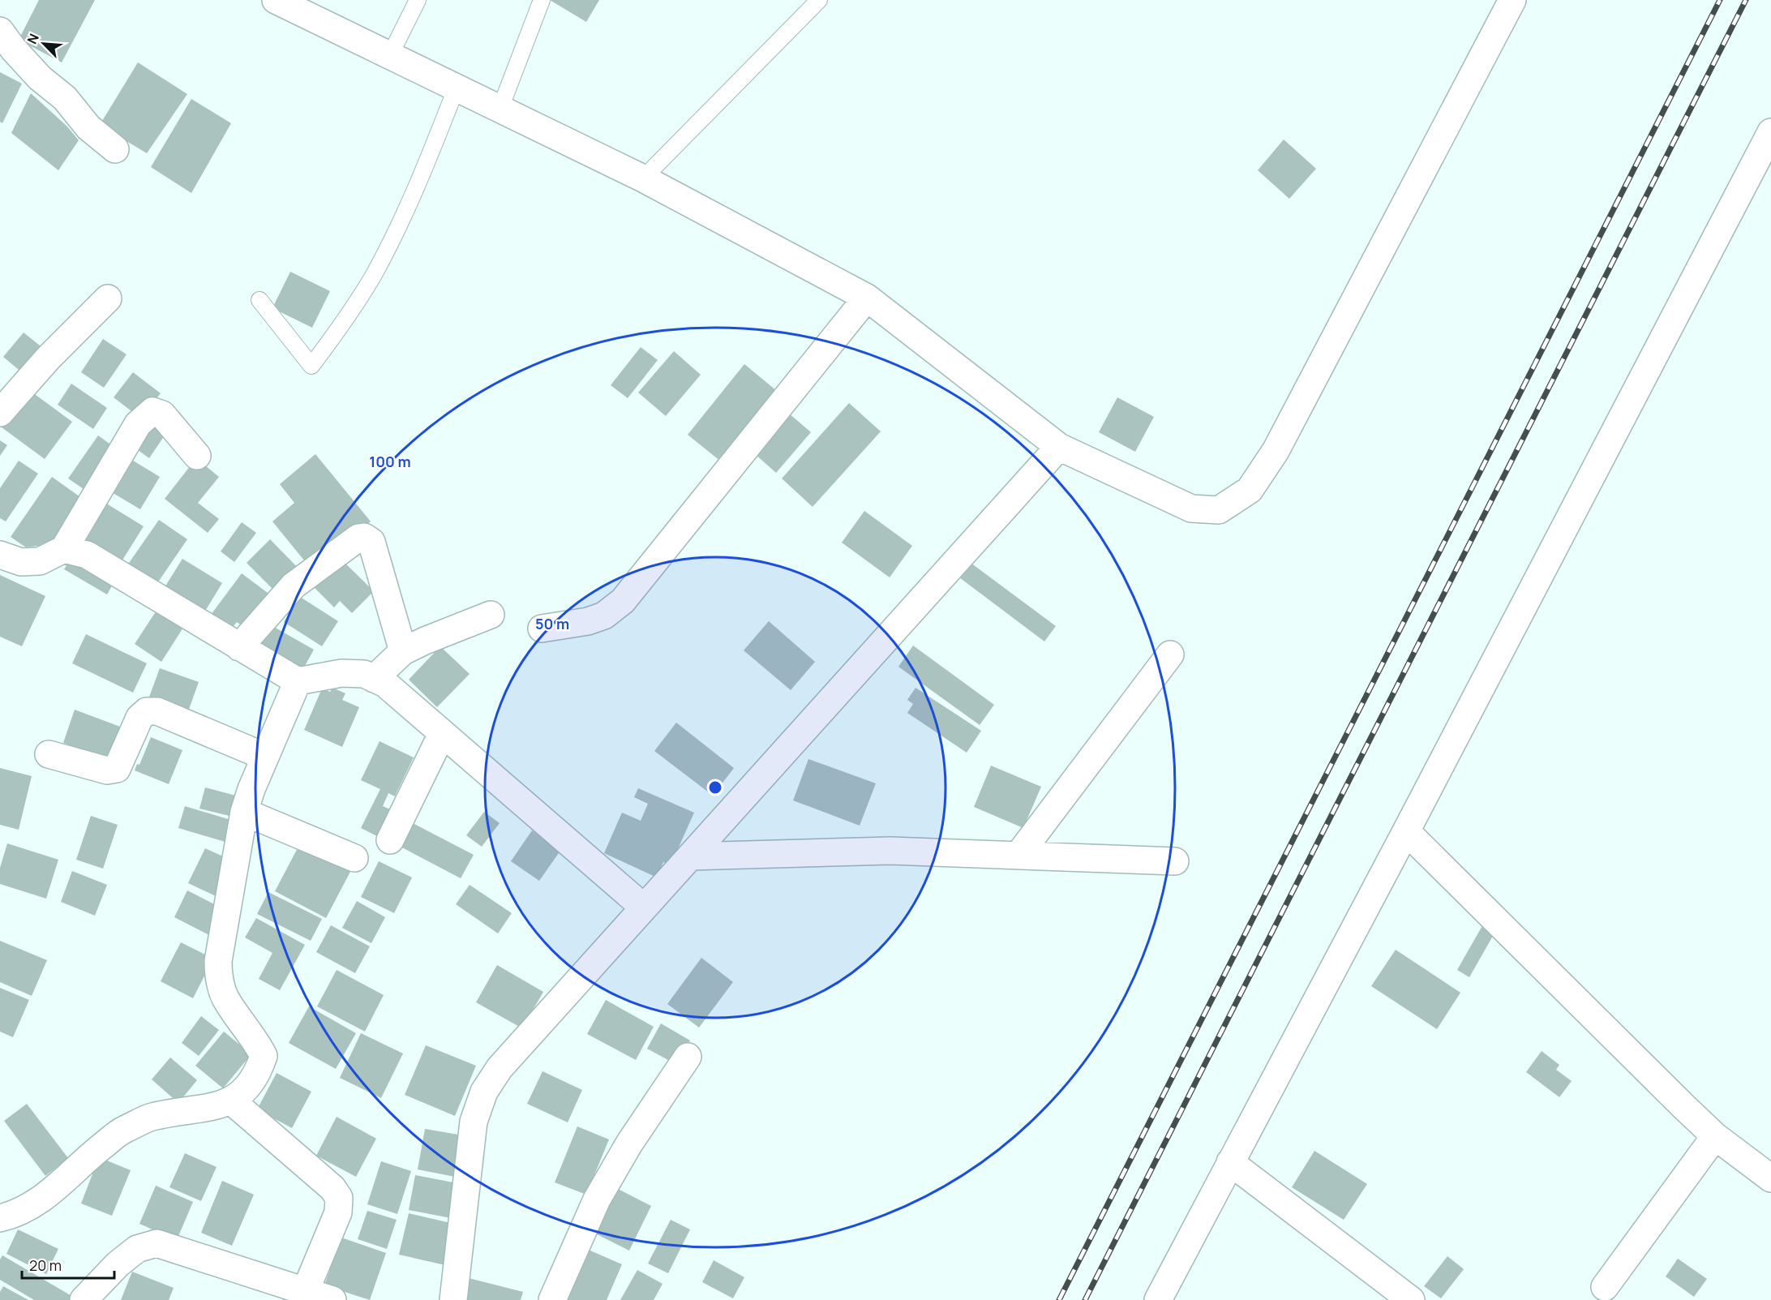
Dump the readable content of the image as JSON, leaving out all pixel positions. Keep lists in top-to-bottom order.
{
  "scale_bar": "20 m",
  "north": "top left",
  "rings": ["100 m", "50 m"]
}
